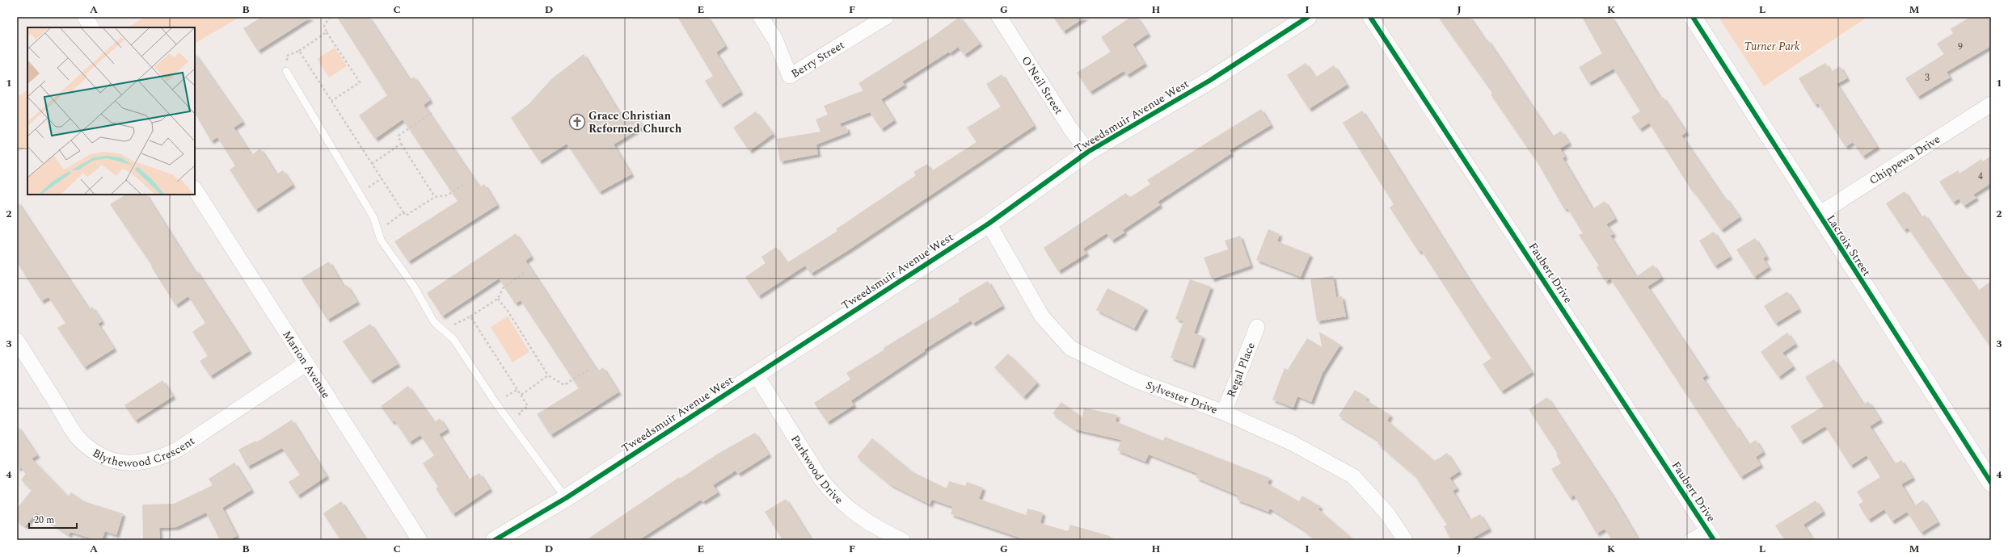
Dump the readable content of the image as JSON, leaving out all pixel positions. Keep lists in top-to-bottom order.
{
  "streets": {
    "street": [
      "Berry Street",
      "O'Neil Street",
      "Tweedsmuir Avenue West",
      "Chippewa Drive",
      "Lacroix Street",
      "Faubert Drive",
      "Marion Avenue",
      "Regal Place",
      "Sylvester Drive",
      "Blythewood Crescent",
      "Parkwood Drive"
    ]
  },
  "crossings": [
    ["O'Neil Street", "Tweedsmuir Avenue West"],
    ["Tweedsmuir Avenue West", "Sylvester Drive"],
    ["Tweedsmuir Avenue West", "Parkwood Drive"],
    ["Chippewa Drive", "Lacroix Street"],
    ["Marion Avenue", "Blythewood Crescent"],
    ["Regal Place", "Sylvester Drive"]
  ],
  "parks": ["Turner Park"],
  "places": {
    "church": ["Grace Christian Reformed Church"]
  },
  "house_numbers": ["9", "3", "4"],
  "scale_bar": "20 m",
  "grid": {
    "columns": [
      "A",
      "B",
      "C",
      "D",
      "E",
      "F",
      "G",
      "H",
      "I",
      "J",
      "K",
      "L",
      "M"
    ],
    "rows": [
      "1",
      "2",
      "3",
      "4"
    ]
  }
}
